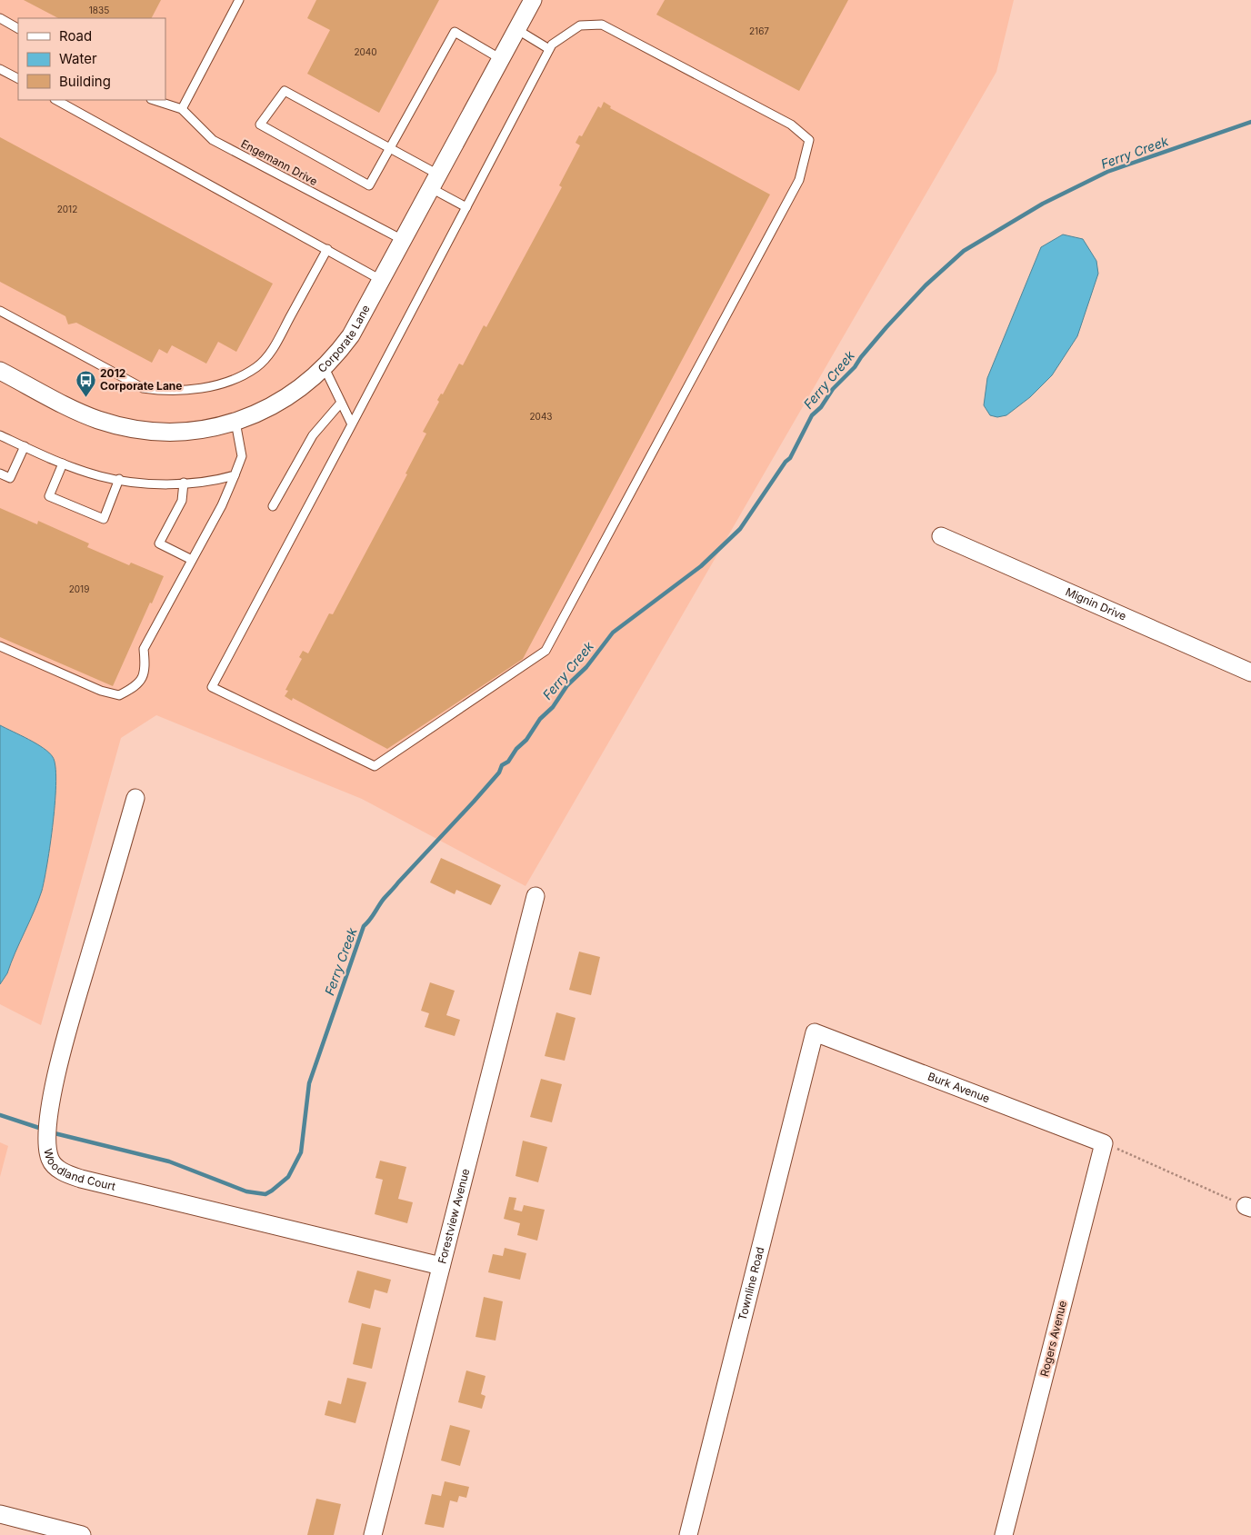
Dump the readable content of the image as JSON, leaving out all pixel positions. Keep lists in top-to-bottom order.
{
  "streets": {
    "street": [
      "Corporate Lane",
      "Mignin Drive",
      "Burk Avenue",
      "Woodland Court",
      "Forestview Avenue",
      "Townline Road",
      "Rogers Avenue"
    ],
    "lane": ["Engemann Drive"]
  },
  "crossings": [
    ["Engemann Drive", "Corporate Lane"],
    ["Burk Avenue", "Townline Road"],
    ["Burk Avenue", "Rogers Avenue"],
    ["Woodland Court", "Forestview Avenue"]
  ],
  "water": ["Ferry Creek"],
  "places": {
    "bus stop": ["2012 Corporate Lane"]
  },
  "house_numbers": [
    "1835",
    "2167",
    "2040",
    "2012",
    "2043",
    "2019"
  ],
  "legend": ["Road", "Water", "Building"]
}
